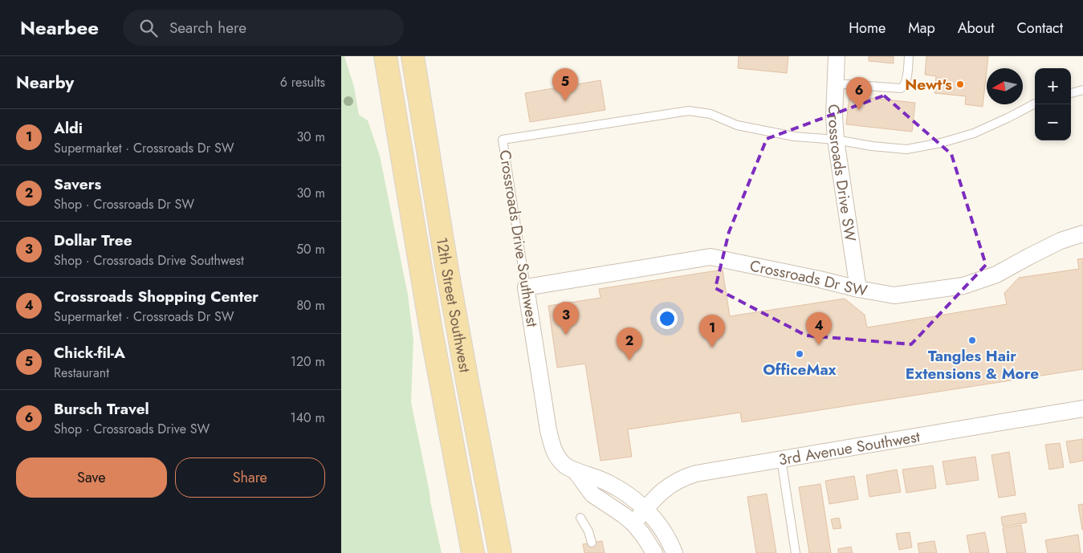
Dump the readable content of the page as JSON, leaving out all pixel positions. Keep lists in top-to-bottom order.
{
  "streets": {
    "main road": ["12th Street Southwest"],
    "street": [
      "Crossroads Drive SW",
      "Crossroads Drive Southwest",
      "Crossroads Dr SW",
      "3rd Avenue Southwest"
    ]
  },
  "crossings": [
    ["Crossroads Drive SW", "Crossroads Drive Southwest"],
    ["Crossroads Drive SW", "Crossroads Dr SW"],
    ["Crossroads Drive Southwest", "Crossroads Dr SW"],
    ["Crossroads Drive Southwest", "3rd Avenue Southwest"]
  ],
  "places": ["Newt's", "Tangles Hair Extensions & More", "OfficeMax"],
  "north": "left",
  "page": {
    "header": "Nearbee",
    "search": "Search here",
    "nav": [
      "Home",
      "Map",
      "About",
      "Contact"
    ],
    "heading": ["Nearby", "6 results"],
    "map_buttons": ["+", "−"],
    "pins": [
      "5",
      "6",
      "3",
      "4",
      "1",
      "2"
    ],
    "list": [
      {
        "mark": "1",
        "name": "Aldi",
        "note": "Supermarket · Crossroads Dr SW",
        "value": "30 m"
      },
      {
        "mark": "2",
        "name": "Savers",
        "note": "Shop · Crossroads Dr SW",
        "value": "30 m"
      },
      {
        "mark": "3",
        "name": "Dollar Tree",
        "note": "Shop · Crossroads Drive Southwest",
        "value": "50 m"
      },
      {
        "mark": "4",
        "name": "Crossroads Shopping Center",
        "note": "Supermarket · Crossroads Dr SW",
        "value": "80 m"
      },
      {
        "mark": "5",
        "name": "Chick-fil-A",
        "note": "Restaurant",
        "value": "120 m"
      },
      {
        "mark": "6",
        "name": "Bursch Travel",
        "note": "Shop · Crossroads Drive SW",
        "value": "140 m"
      }
    ],
    "buttons": ["Save", "Share"]
  }
}
